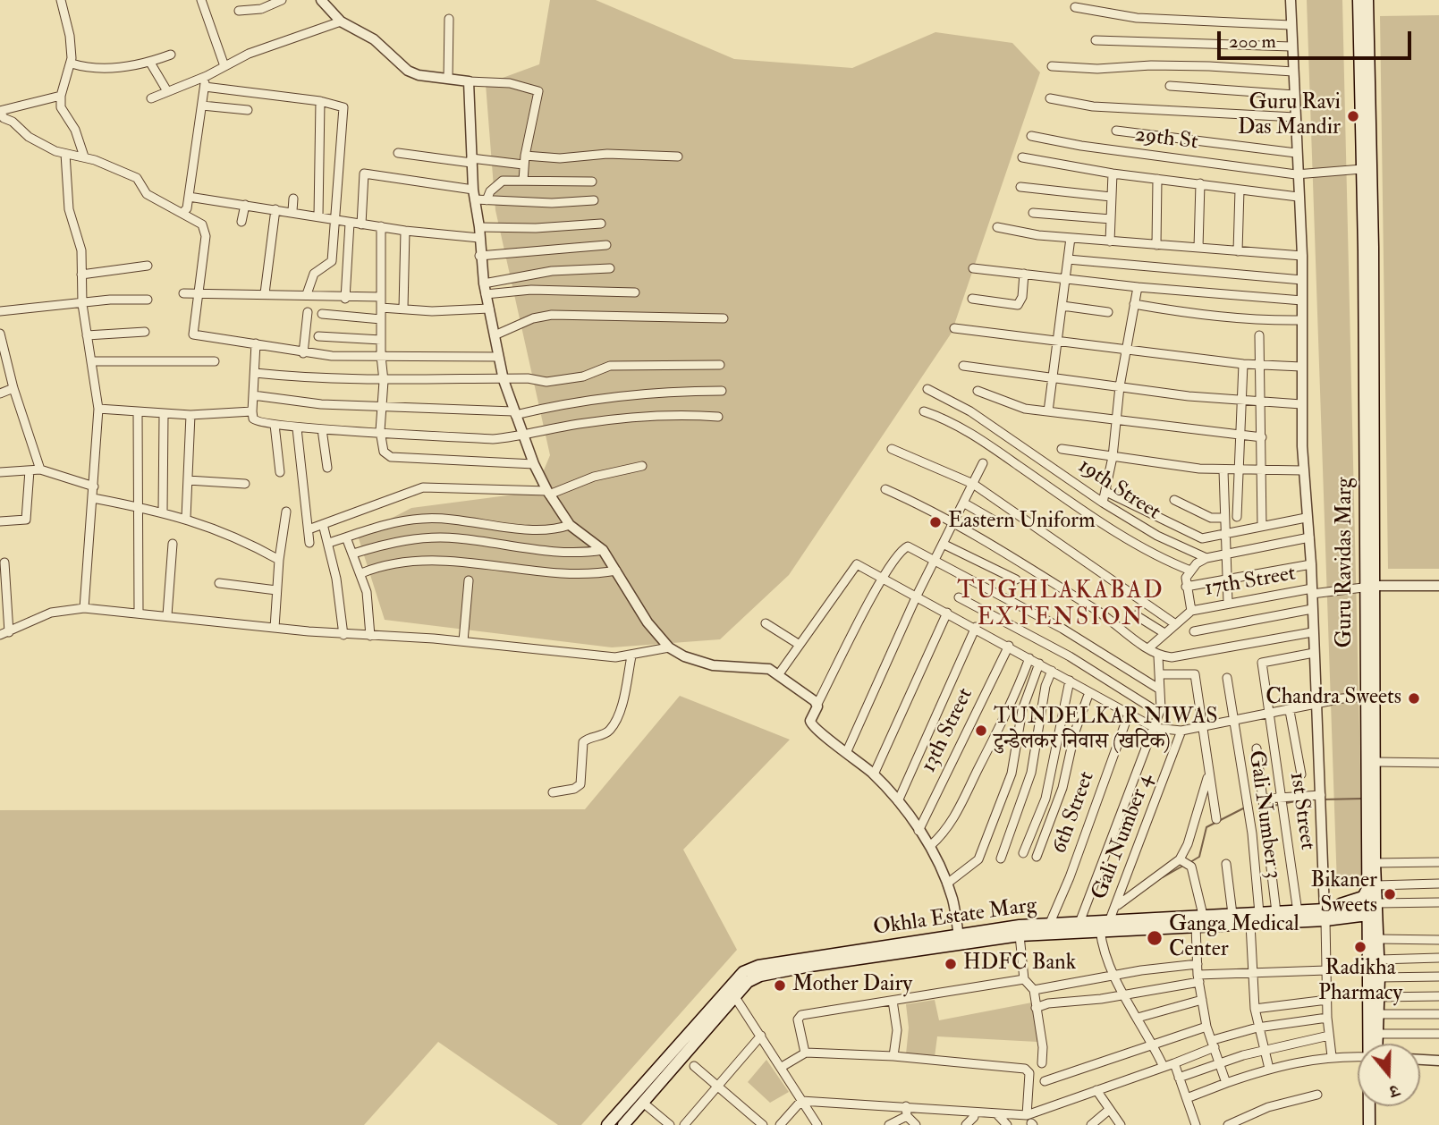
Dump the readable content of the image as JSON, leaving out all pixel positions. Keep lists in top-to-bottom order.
{
  "streets": {
    "main road": ["Guru Ravidas Marg", "Okhla Estate Marg"],
    "street": [
      "29th St",
      "19th Street",
      "17th Street",
      "13th Street",
      "1st Street",
      "6th Street",
      "Gali Number 3",
      "Gali Number 4"
    ]
  },
  "crossings": [
    ["29th St", "Guru Ravidas Marg"],
    ["Guru Ravidas Marg", "17th Street"],
    ["Guru Ravidas Marg", "Okhla Estate Marg"],
    ["1st Street", "Okhla Estate Marg"],
    ["6th Street", "Okhla Estate Marg"],
    ["Gali Number 3", "Okhla Estate Marg"],
    ["Gali Number 4", "Okhla Estate Marg"]
  ],
  "districts": ["TUGHLAKABAD EXTENSION"],
  "places": [
    "Guru Ravi Das Mandir",
    "Eastern Uniform",
    "Chandra Sweets",
    "TUNDELKAR NIWAS टुन्डेलकर निवास (खटिक)",
    "Bikaner Sweets",
    "Ganga Medical Center",
    "Radikha Pharmacy",
    "HDFC Bank",
    "Mother Dairy"
  ],
  "scale_bar": "200 m",
  "north": "bottom"
}
